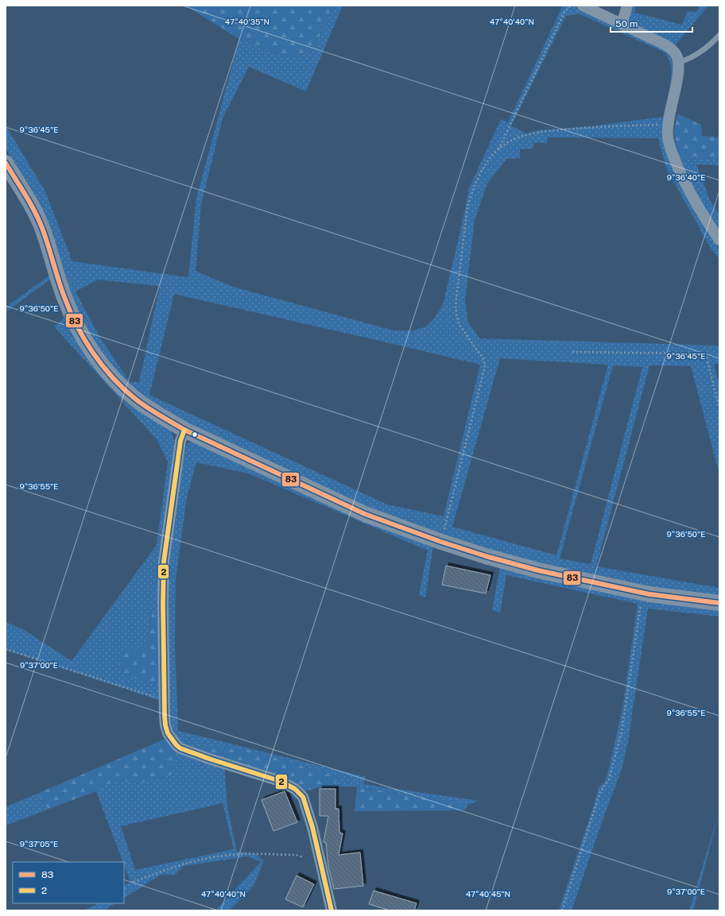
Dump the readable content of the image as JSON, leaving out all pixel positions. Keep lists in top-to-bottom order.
{
  "lines": ["transit line 83", "transit line 2"],
  "legend": ["83", "2"],
  "scale_bar": "50 m",
  "coordinates": [
    "47°40'35\"N",
    "47°40'40\"N",
    "9°36'45\"E",
    "9°36'40\"E",
    "9°36'50\"E",
    "9°36'55\"E",
    "9°37'00\"E",
    "9°37'05\"E",
    "47°40'45\"N"
  ]
}
